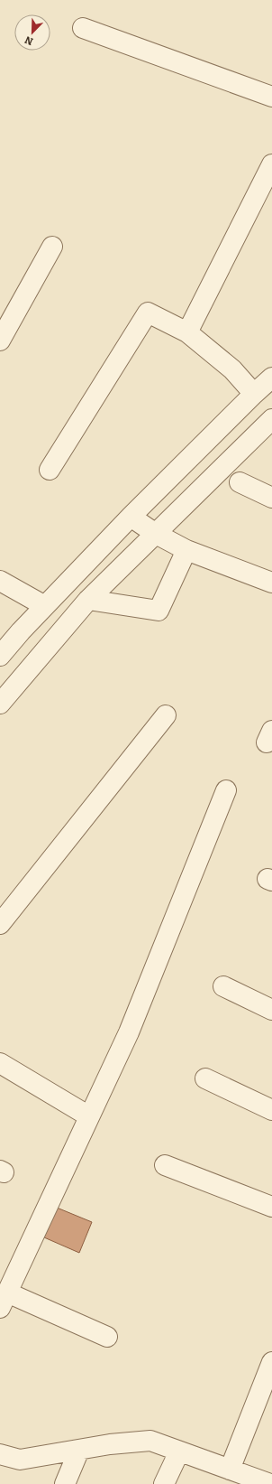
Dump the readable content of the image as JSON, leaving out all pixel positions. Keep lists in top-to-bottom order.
{
  "north": "bottom left"
}
